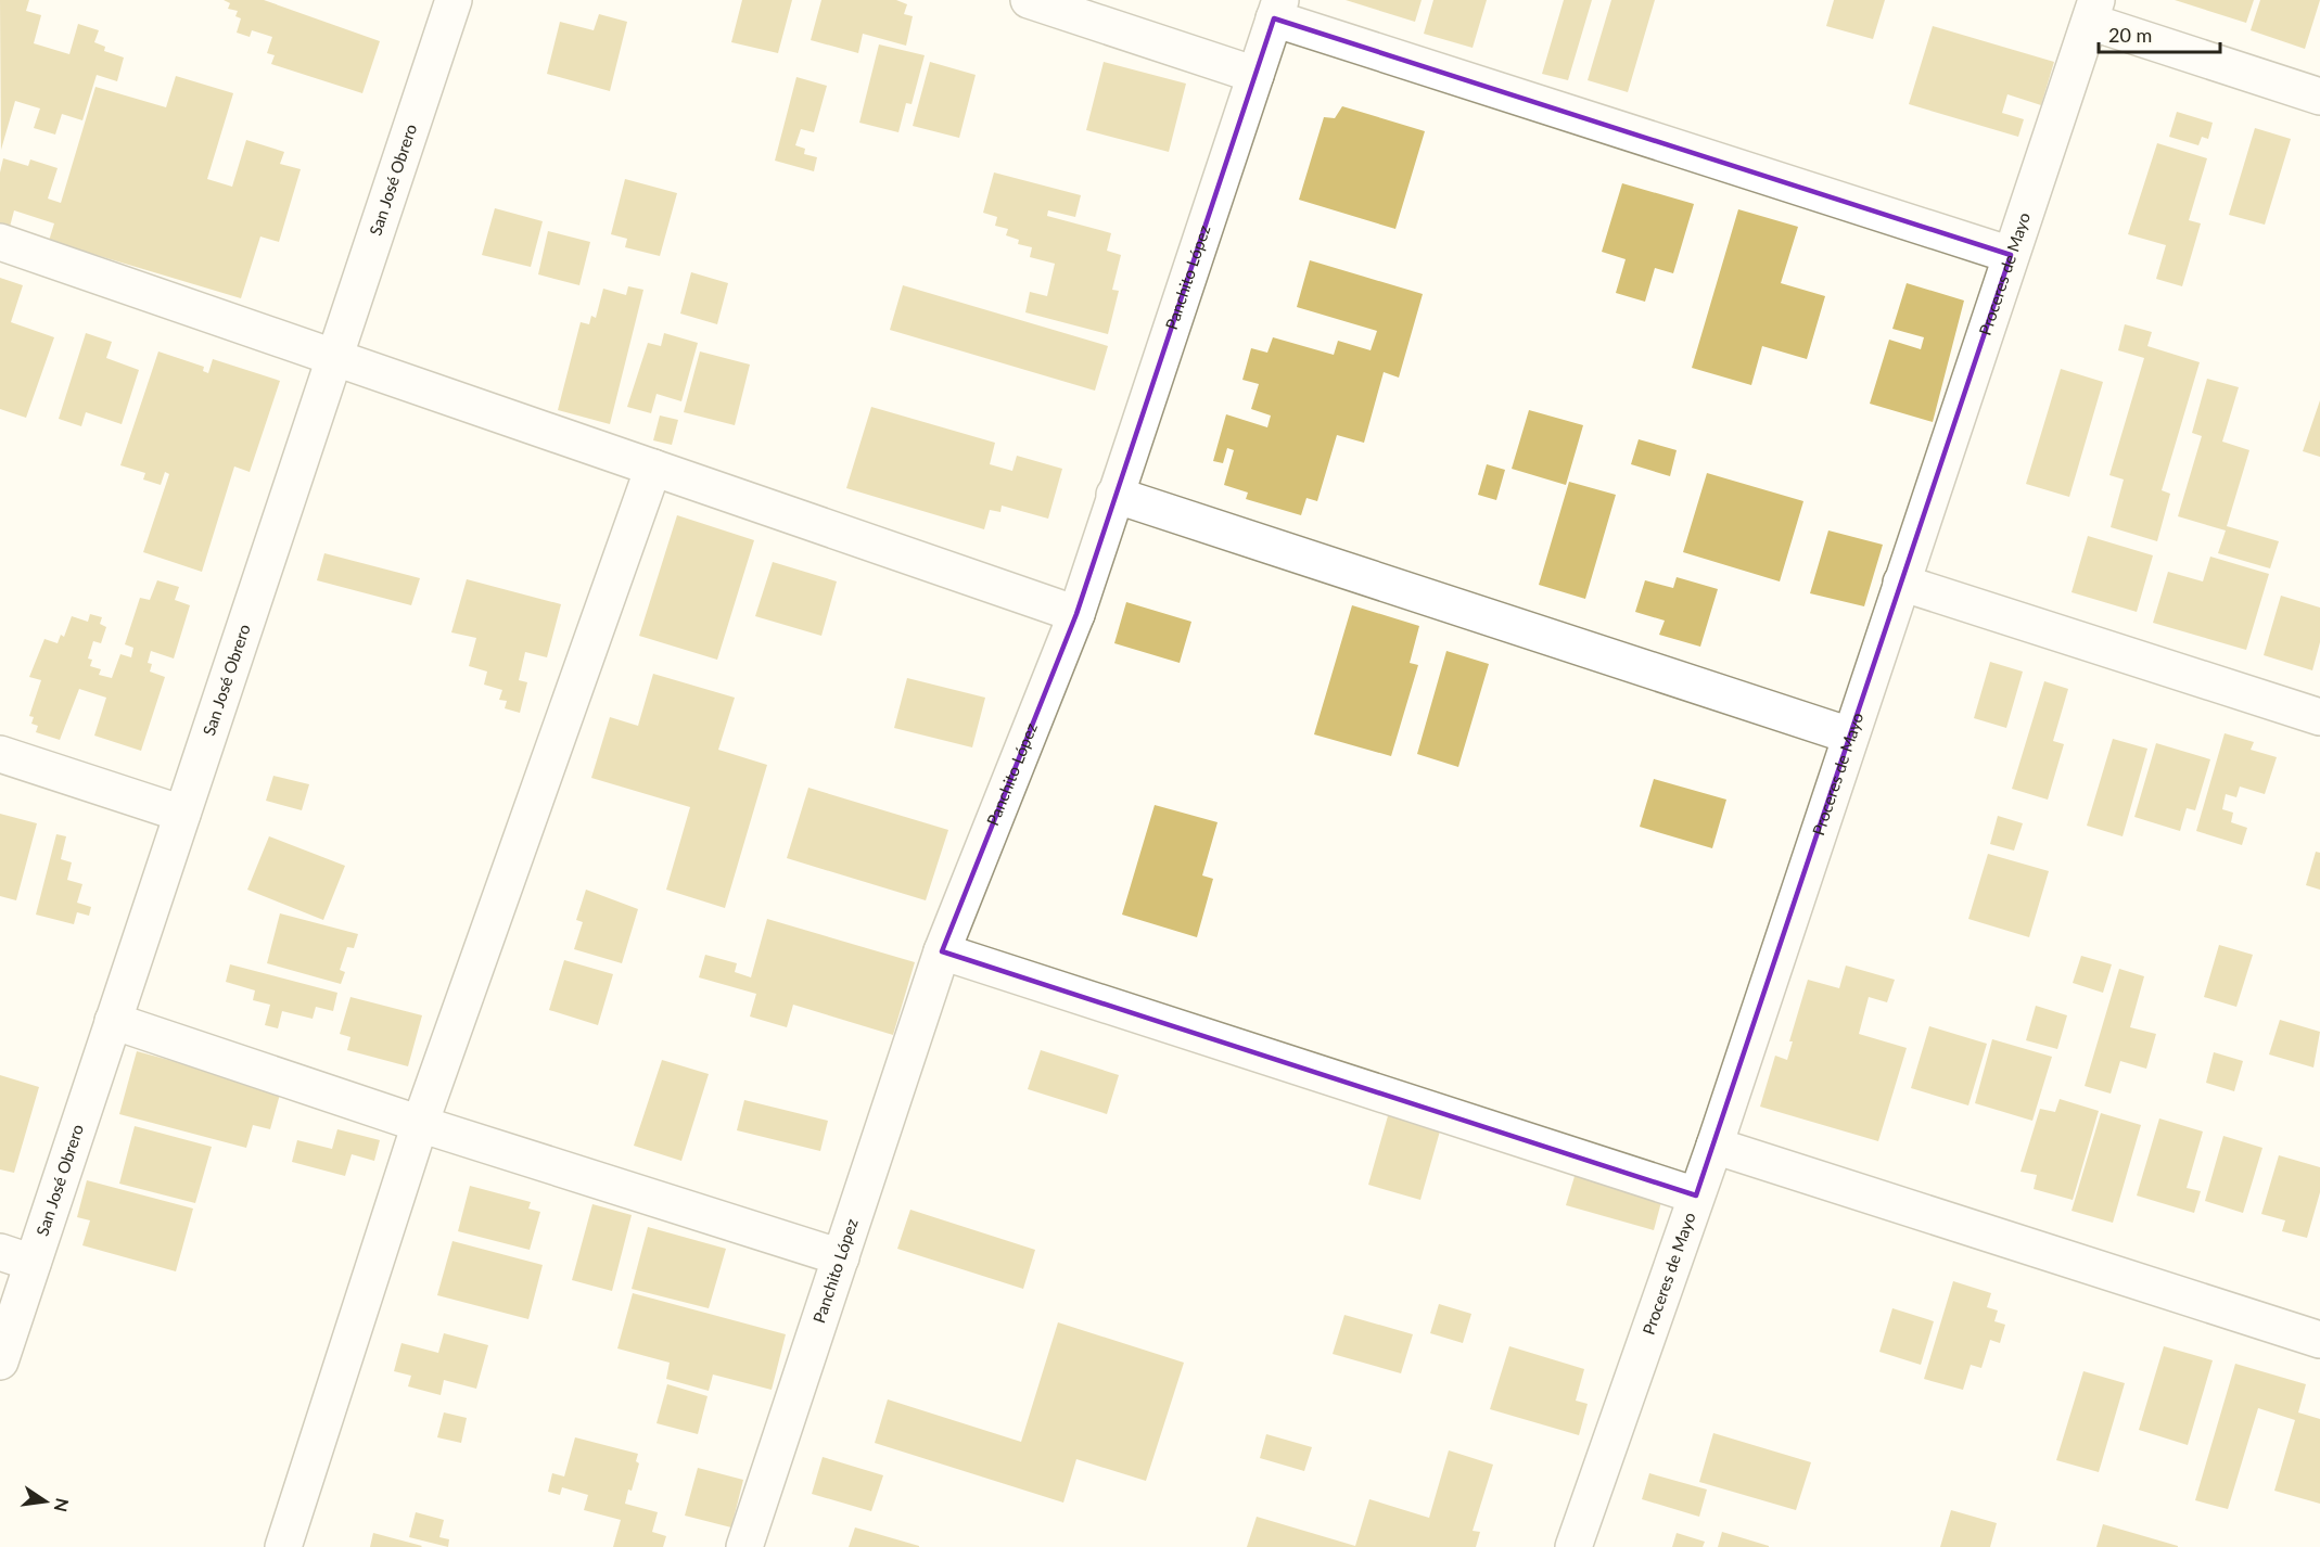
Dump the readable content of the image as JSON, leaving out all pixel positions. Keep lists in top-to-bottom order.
{
  "streets": {
    "street": ["San José Obrero", "Proceres de Mayo", "Panchito López"]
  },
  "scale_bar": "20 m",
  "north": "right"
}
